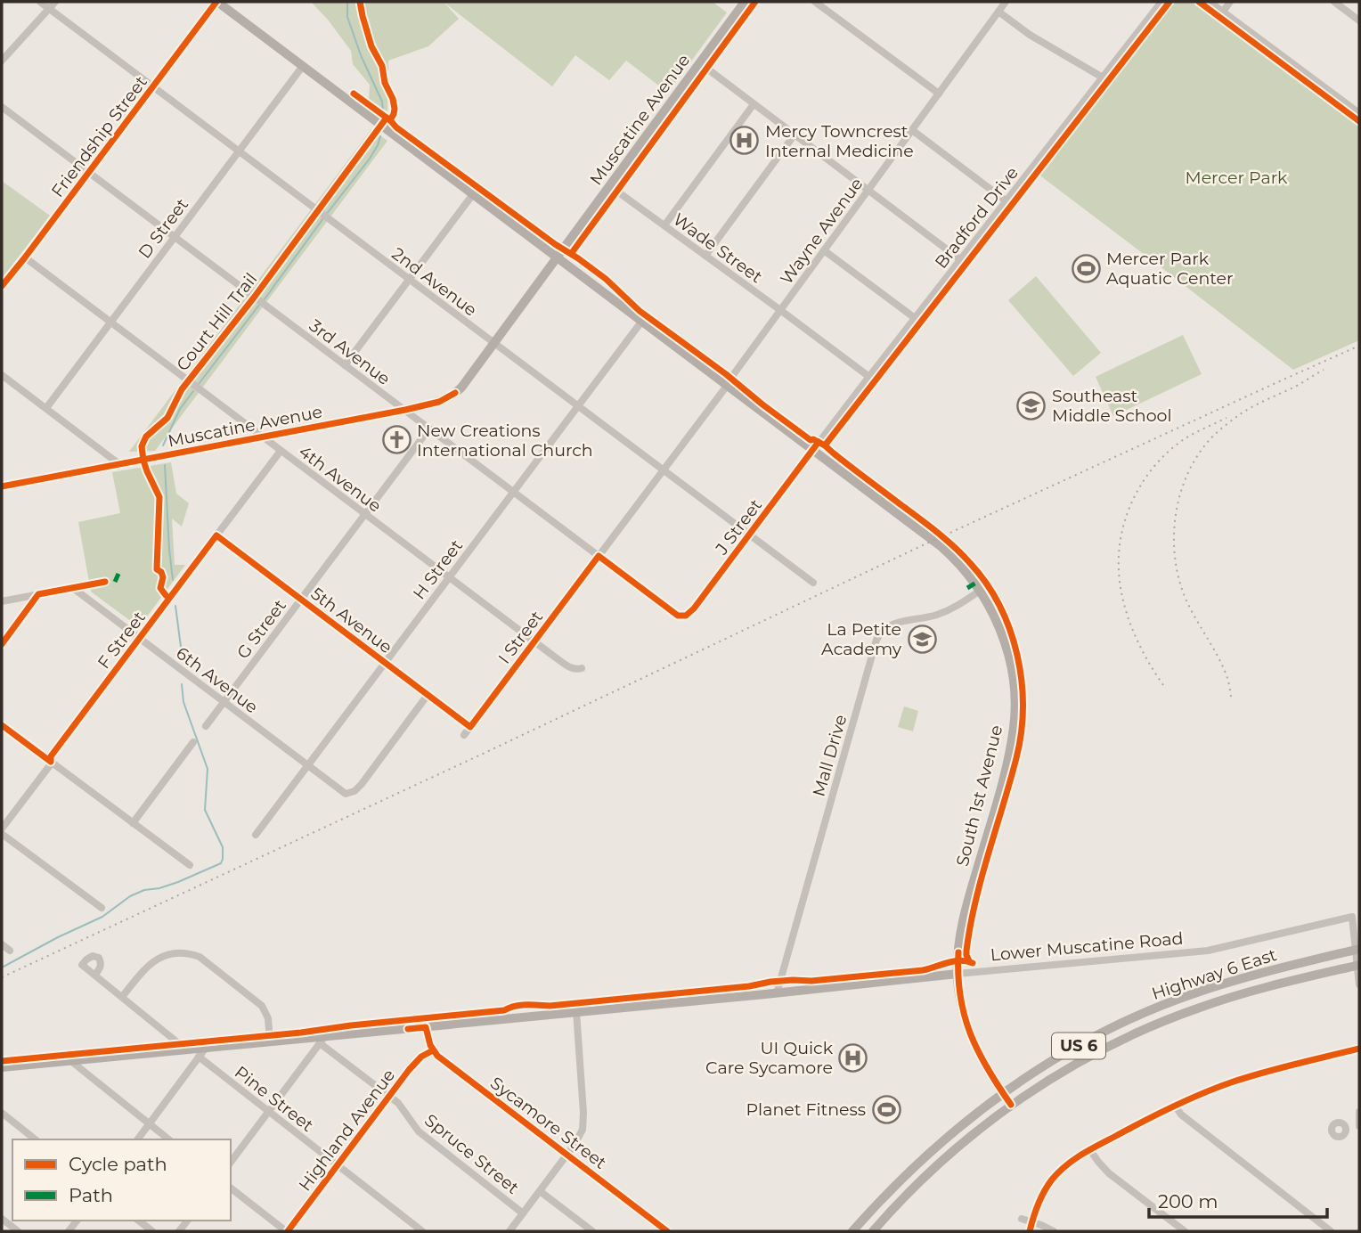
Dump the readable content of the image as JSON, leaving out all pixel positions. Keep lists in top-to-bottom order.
{
  "streets": {
    "main road": [
      "Muscatine Avenue",
      "South 1st Avenue",
      "Lower Muscatine Road",
      "Highway 6 East",
      "US 6"
    ],
    "street": [
      "Friendship Street",
      "Bradford Drive",
      "D Street",
      "Wayne Avenue",
      "Wade Street",
      "2nd Avenue",
      "3rd Avenue",
      "4th Avenue",
      "J Street",
      "H Street",
      "5th Avenue",
      "G Street",
      "I Street",
      "F Street",
      "6th Avenue",
      "Mall Drive",
      "Pine Street",
      "Sycamore Street",
      "Highland Avenue",
      "Spruce Street"
    ],
    "cycle path": ["Court Hill Trail"]
  },
  "crossings": [
    ["Muscatine Avenue", "Wade Street"],
    ["Muscatine Avenue", "2nd Avenue"],
    ["Muscatine Avenue", "3rd Avenue"],
    ["Muscatine Avenue", "4th Avenue"],
    ["Muscatine Avenue", "South 1st Avenue"],
    ["Friendship Street", "2nd Avenue"],
    ["Friendship Street", "3rd Avenue"],
    ["Friendship Street", "4th Avenue"],
    ["Friendship Street", "South 1st Avenue"],
    ["Bradford Drive", "Wade Street"],
    ["Bradford Drive", "J Street"],
    ["Bradford Drive", "South 1st Avenue"],
    ["D Street", "2nd Avenue"],
    ["D Street", "3rd Avenue"],
    ["D Street", "4th Avenue"],
    ["D Street", "South 1st Avenue"],
    ["Wayne Avenue", "Wade Street"],
    ["Wayne Avenue", "I Street"],
    ["Wayne Avenue", "South 1st Avenue"],
    ["2nd Avenue", "J Street"],
    ["2nd Avenue", "H Street"],
    ["2nd Avenue", "I Street"],
    ["3rd Avenue", "J Street"],
    ["3rd Avenue", "H Street"],
    ["3rd Avenue", "G Street"],
    ["3rd Avenue", "I Street"],
    ["4th Avenue", "H Street"],
    ["4th Avenue", "G Street"],
    ["4th Avenue", "I Street"],
    ["4th Avenue", "F Street"],
    ["J Street", "South 1st Avenue"],
    ["H Street", "5th Avenue"],
    ["H Street", "6th Avenue"],
    ["H Street", "South 1st Avenue"],
    ["5th Avenue", "G Street"],
    ["5th Avenue", "I Street"],
    ["5th Avenue", "F Street"],
    ["5th Avenue", "6th Avenue"],
    ["G Street", "6th Avenue"],
    ["I Street", "South 1st Avenue"],
    ["F Street", "6th Avenue"],
    ["Mall Drive", "South 1st Avenue"],
    ["Mall Drive", "Lower Muscatine Road"],
    ["South 1st Avenue", "Lower Muscatine Road"],
    ["South 1st Avenue", "Highway 6 East"],
    ["Lower Muscatine Road", "Highway 6 East"],
    ["Lower Muscatine Road", "Spruce Street"],
    ["Pine Street", "Highland Avenue"],
    ["Sycamore Street", "Highland Avenue"],
    ["Highland Avenue", "Spruce Street"]
  ],
  "parks": ["Mercer Park"],
  "places": {
    "hospital": ["Mercy Towncrest Internal Medicine", "UI Quick Care Sycamore"],
    "sports": ["Mercer Park Aquatic Center", "Planet Fitness"],
    "school or university": ["Southeast Middle School", "La Petite Academy"],
    "church": ["New Creations International Church"]
  },
  "legend": ["Cycle path", "Path"],
  "scale_bar": "200 m"
}
